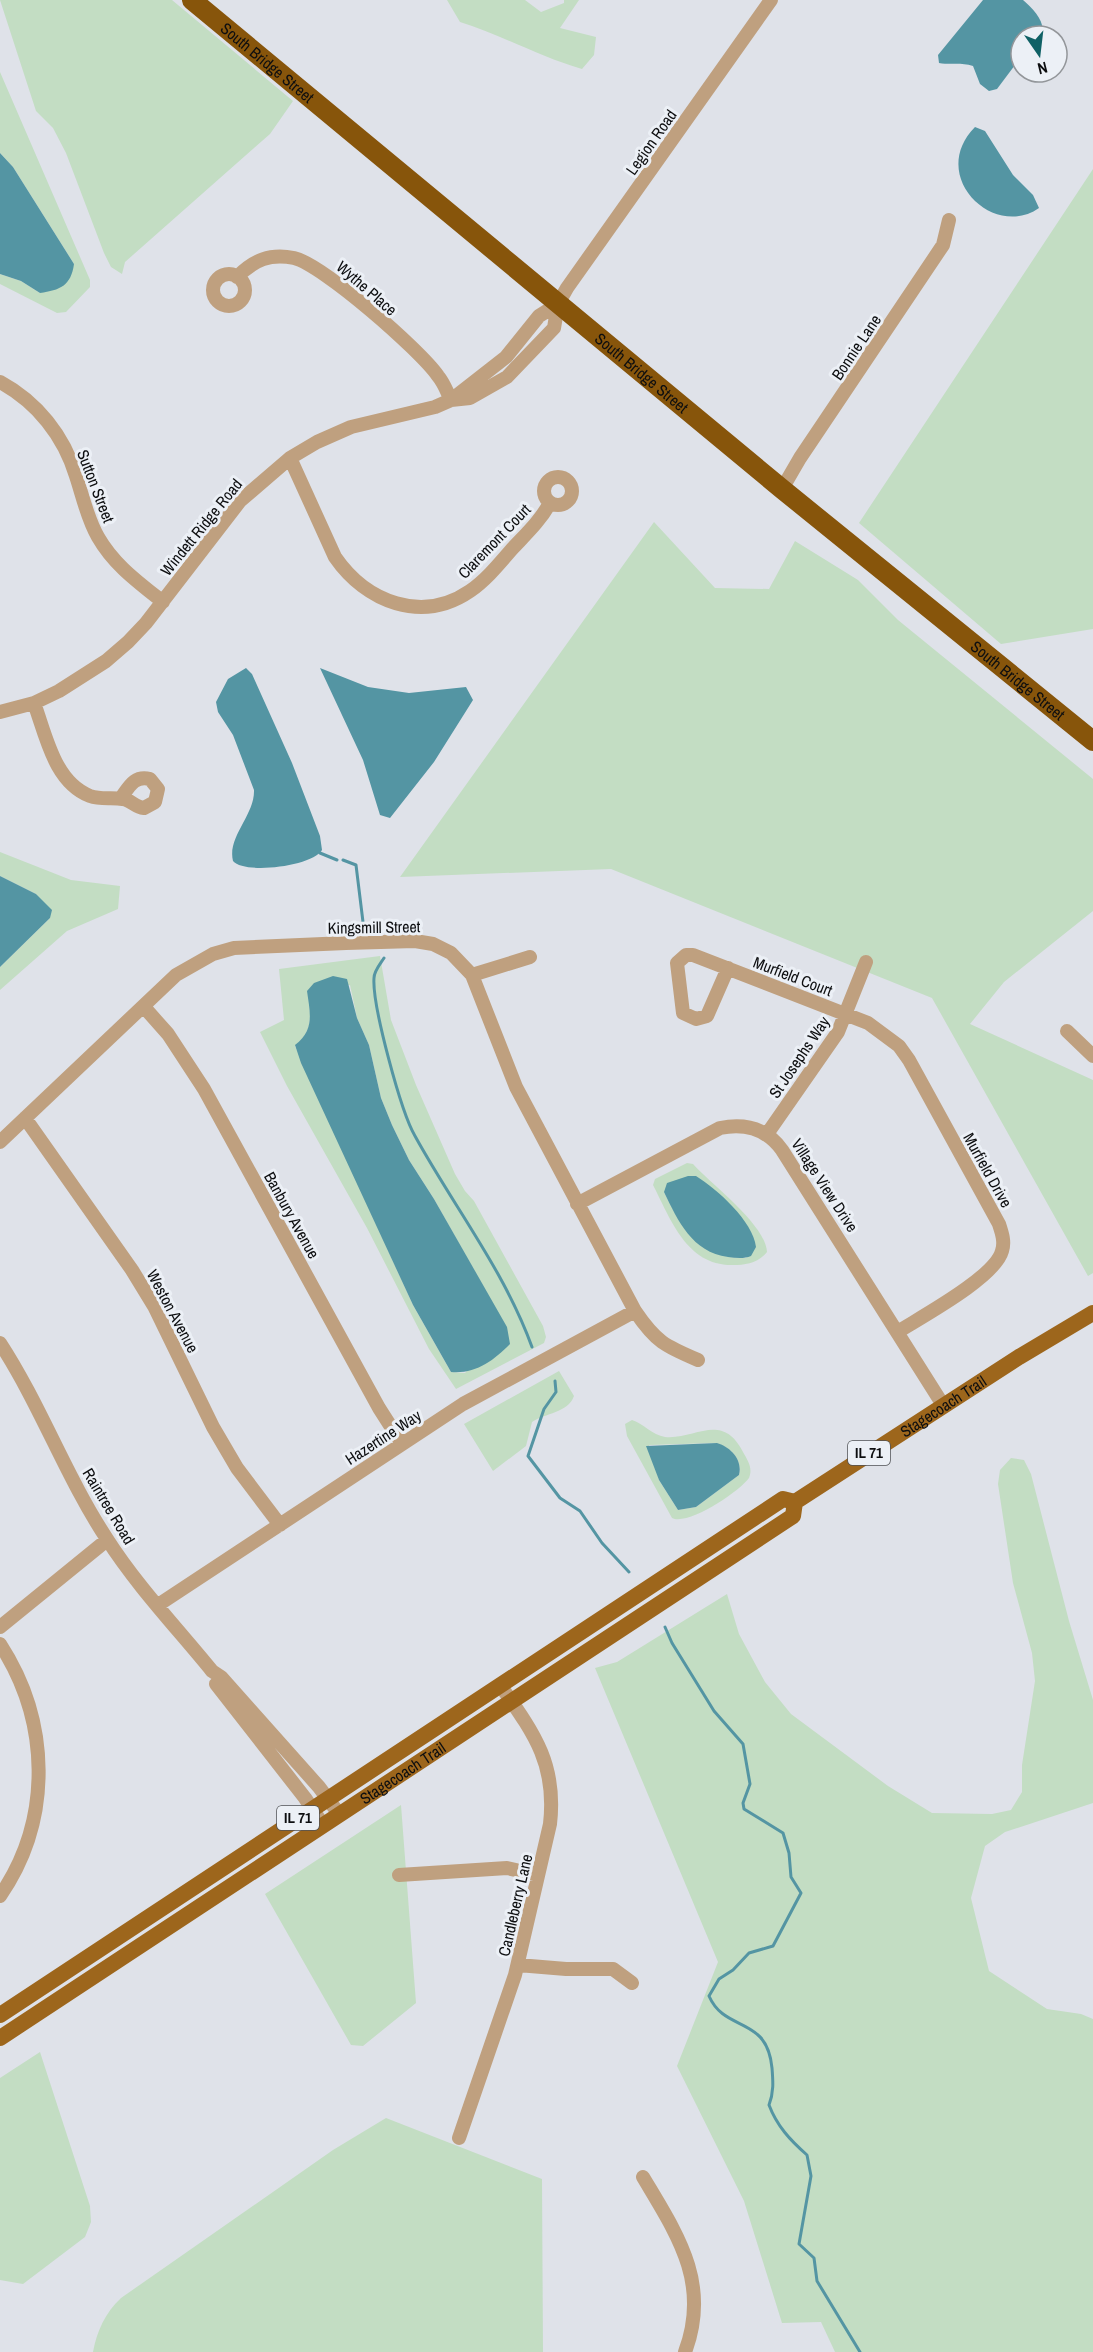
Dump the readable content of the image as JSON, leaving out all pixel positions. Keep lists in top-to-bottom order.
{
  "streets": {
    "highway": ["South Bridge Street"],
    "main road": ["Stagecoach Trail", "IL 71"],
    "street": [
      "Legion Road",
      "Wythe Place",
      "Bonnie Lane",
      "Sutton Street",
      "Windett Ridge Road",
      "Claremont Court",
      "Kingsmill Street",
      "Murfield Court",
      "St Josephs Way",
      "Murfield Drive",
      "Village View Drive",
      "Banbury Avenue",
      "Weston Avenue",
      "Hazertine Way",
      "Raintree Road",
      "Candleberry Lane"
    ]
  },
  "crossings": [
    ["South Bridge Street", "Legion Road"],
    ["South Bridge Street", "Bonnie Lane"],
    ["South Bridge Street", "Windett Ridge Road"],
    ["Legion Road", "Windett Ridge Road"],
    ["Wythe Place", "Windett Ridge Road"],
    ["Sutton Street", "Windett Ridge Road"],
    ["Windett Ridge Road", "Claremont Court"],
    ["Kingsmill Street", "Village View Drive"],
    ["Kingsmill Street", "Banbury Avenue"],
    ["Kingsmill Street", "Weston Avenue"],
    ["Kingsmill Street", "Hazertine Way"],
    ["Murfield Court", "St Josephs Way"],
    ["Murfield Court", "Murfield Drive"],
    ["St Josephs Way", "Murfield Drive"],
    ["St Josephs Way", "Village View Drive"],
    ["Murfield Drive", "Village View Drive"],
    ["Village View Drive", "Stagecoach Trail"],
    ["Banbury Avenue", "Hazertine Way"],
    ["Weston Avenue", "Hazertine Way"],
    ["Stagecoach Trail", "Raintree Road"],
    ["Stagecoach Trail", "Candleberry Lane"],
    ["Hazertine Way", "Raintree Road"]
  ],
  "north": "bottom"
}
